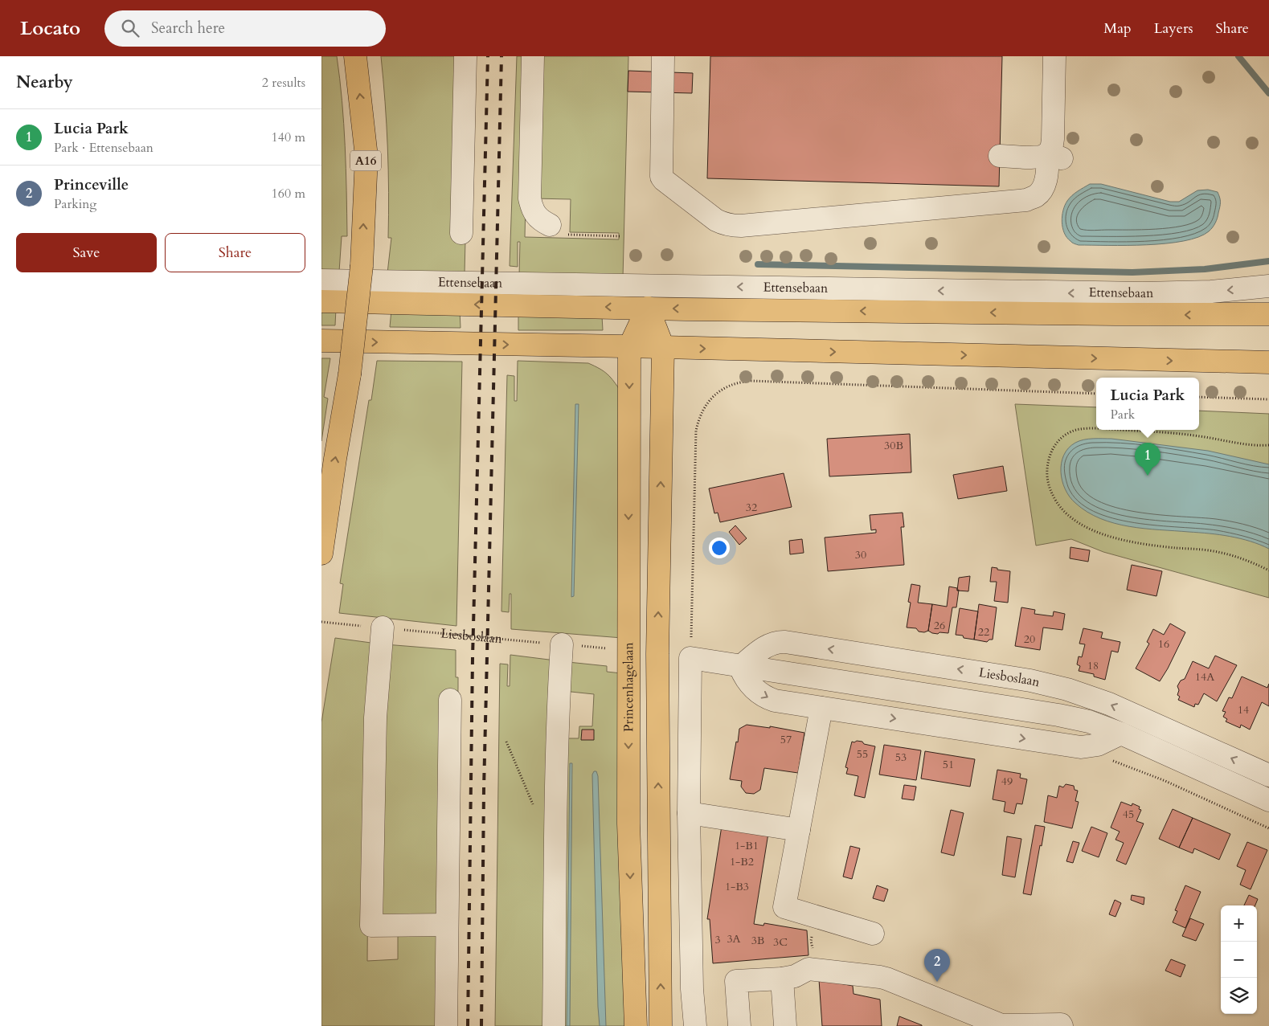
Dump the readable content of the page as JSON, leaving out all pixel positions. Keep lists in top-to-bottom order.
{
  "streets": {
    "main road": ["A16", "Ettensebaan", "Princenhagelaan"],
    "street": ["Liesboslaan"]
  },
  "one_way": ["Ettensebaan"],
  "house_numbers": [
    "30B",
    "32",
    "30",
    "26",
    "22",
    "20",
    "16",
    "18",
    "14A",
    "14",
    "57",
    "55",
    "53",
    "51",
    "49",
    "45",
    "1-B1",
    "1-B2",
    "1-B3",
    "3A",
    "3",
    "3B",
    "3C"
  ],
  "page": {
    "header": "Locato",
    "search": "Search here",
    "nav": ["Map", "Layers", "Share"],
    "heading": ["Nearby", "2 results"],
    "list": [
      {
        "mark": "1",
        "name": "Lucia Park",
        "note": "Park · Ettensebaan",
        "value": "140 m"
      },
      {
        "mark": "2",
        "name": "Princeville",
        "note": "Parking",
        "value": "160 m"
      }
    ],
    "buttons": ["Save", "Share"],
    "popup": ["Lucia Park", "Park"],
    "pins": ["1", "2"],
    "map_buttons": ["+", "−"]
  }
}
